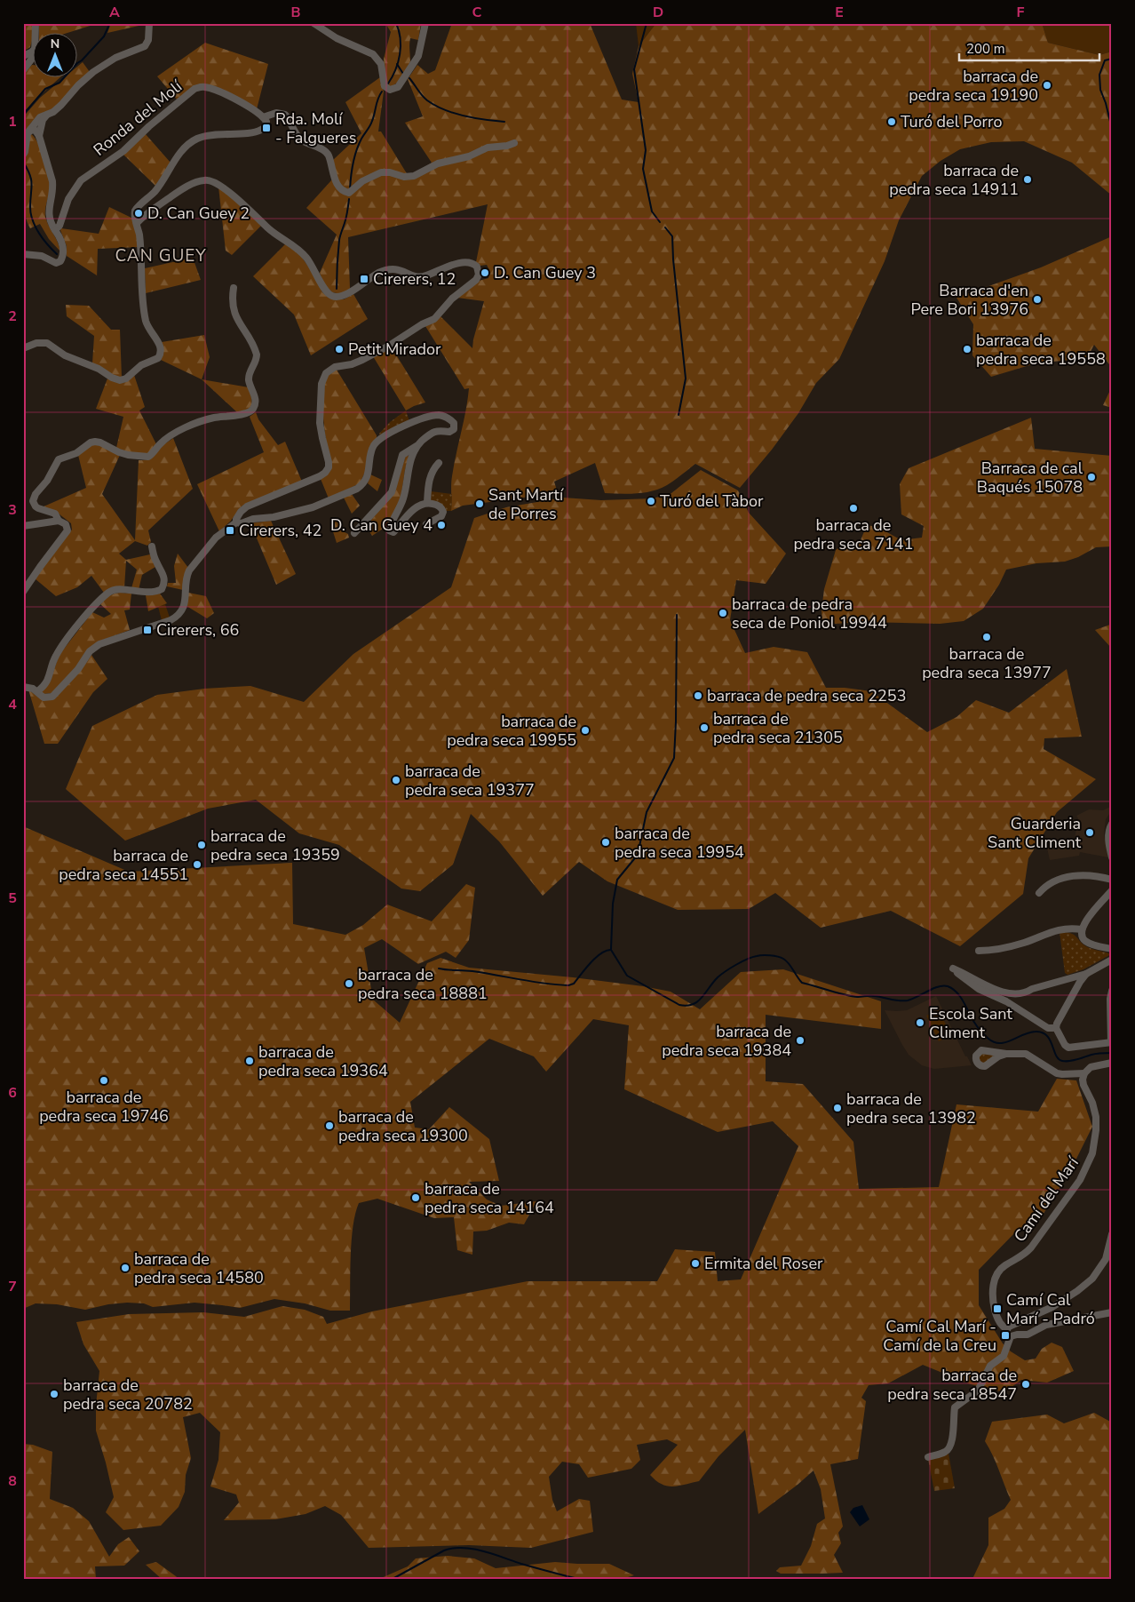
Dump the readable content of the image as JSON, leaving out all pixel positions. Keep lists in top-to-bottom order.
{
  "streets": {
    "street": ["Ronda del Molí", "Camí del Marí"]
  },
  "districts": ["CAN GUEY"],
  "places": {
    "other": [
      "barraca de pedra seca 19190",
      "Turó del Porro",
      "barraca de pedra seca 14911",
      "D. Can Guey 2",
      "D. Can Guey 3",
      "Barraca d'en Pere Bori 13976",
      "Petit Mirador",
      "barraca de pedra seca 19558",
      "Barraca de cal Baqués 15078",
      "Turó del Tàbor",
      "Sant Martí de Porres",
      "barraca de pedra seca 7141",
      "D. Can Guey 4",
      "barraca de pedra seca de Poniol 19944",
      "barraca de pedra seca 13977",
      "barraca de pedra seca 2253",
      "barraca de pedra seca 21305",
      "barraca de pedra seca 19955",
      "barraca de pedra seca 19377",
      "Guarderia Sant Climent",
      "barraca de pedra seca 19954",
      "barraca de pedra seca 19359",
      "barraca de pedra seca 14551",
      "barraca de pedra seca 18881",
      "Escola Sant Climent",
      "barraca de pedra seca 19384",
      "barraca de pedra seca 19364",
      "barraca de pedra seca 19746",
      "barraca de pedra seca 13982",
      "barraca de pedra seca 19300",
      "barraca de pedra seca 14164",
      "Ermita del Roser",
      "barraca de pedra seca 14580",
      "barraca de pedra seca 18547",
      "barraca de pedra seca 20782"
    ],
    "transit": [
      "Rda. Molí - Falgueres",
      "Cirerers, 12",
      "Cirerers, 42",
      "Cirerers, 66",
      "Camí Cal Marí - Padró",
      "Camí Cal Marí - Camí de la Creu"
    ]
  },
  "scale_bar": "200 m",
  "north": "top",
  "grid": {
    "columns": [
      "A",
      "B",
      "C",
      "D",
      "E",
      "F"
    ],
    "rows": [
      "1",
      "2",
      "3",
      "4",
      "5",
      "6",
      "7",
      "8"
    ]
  }
}
